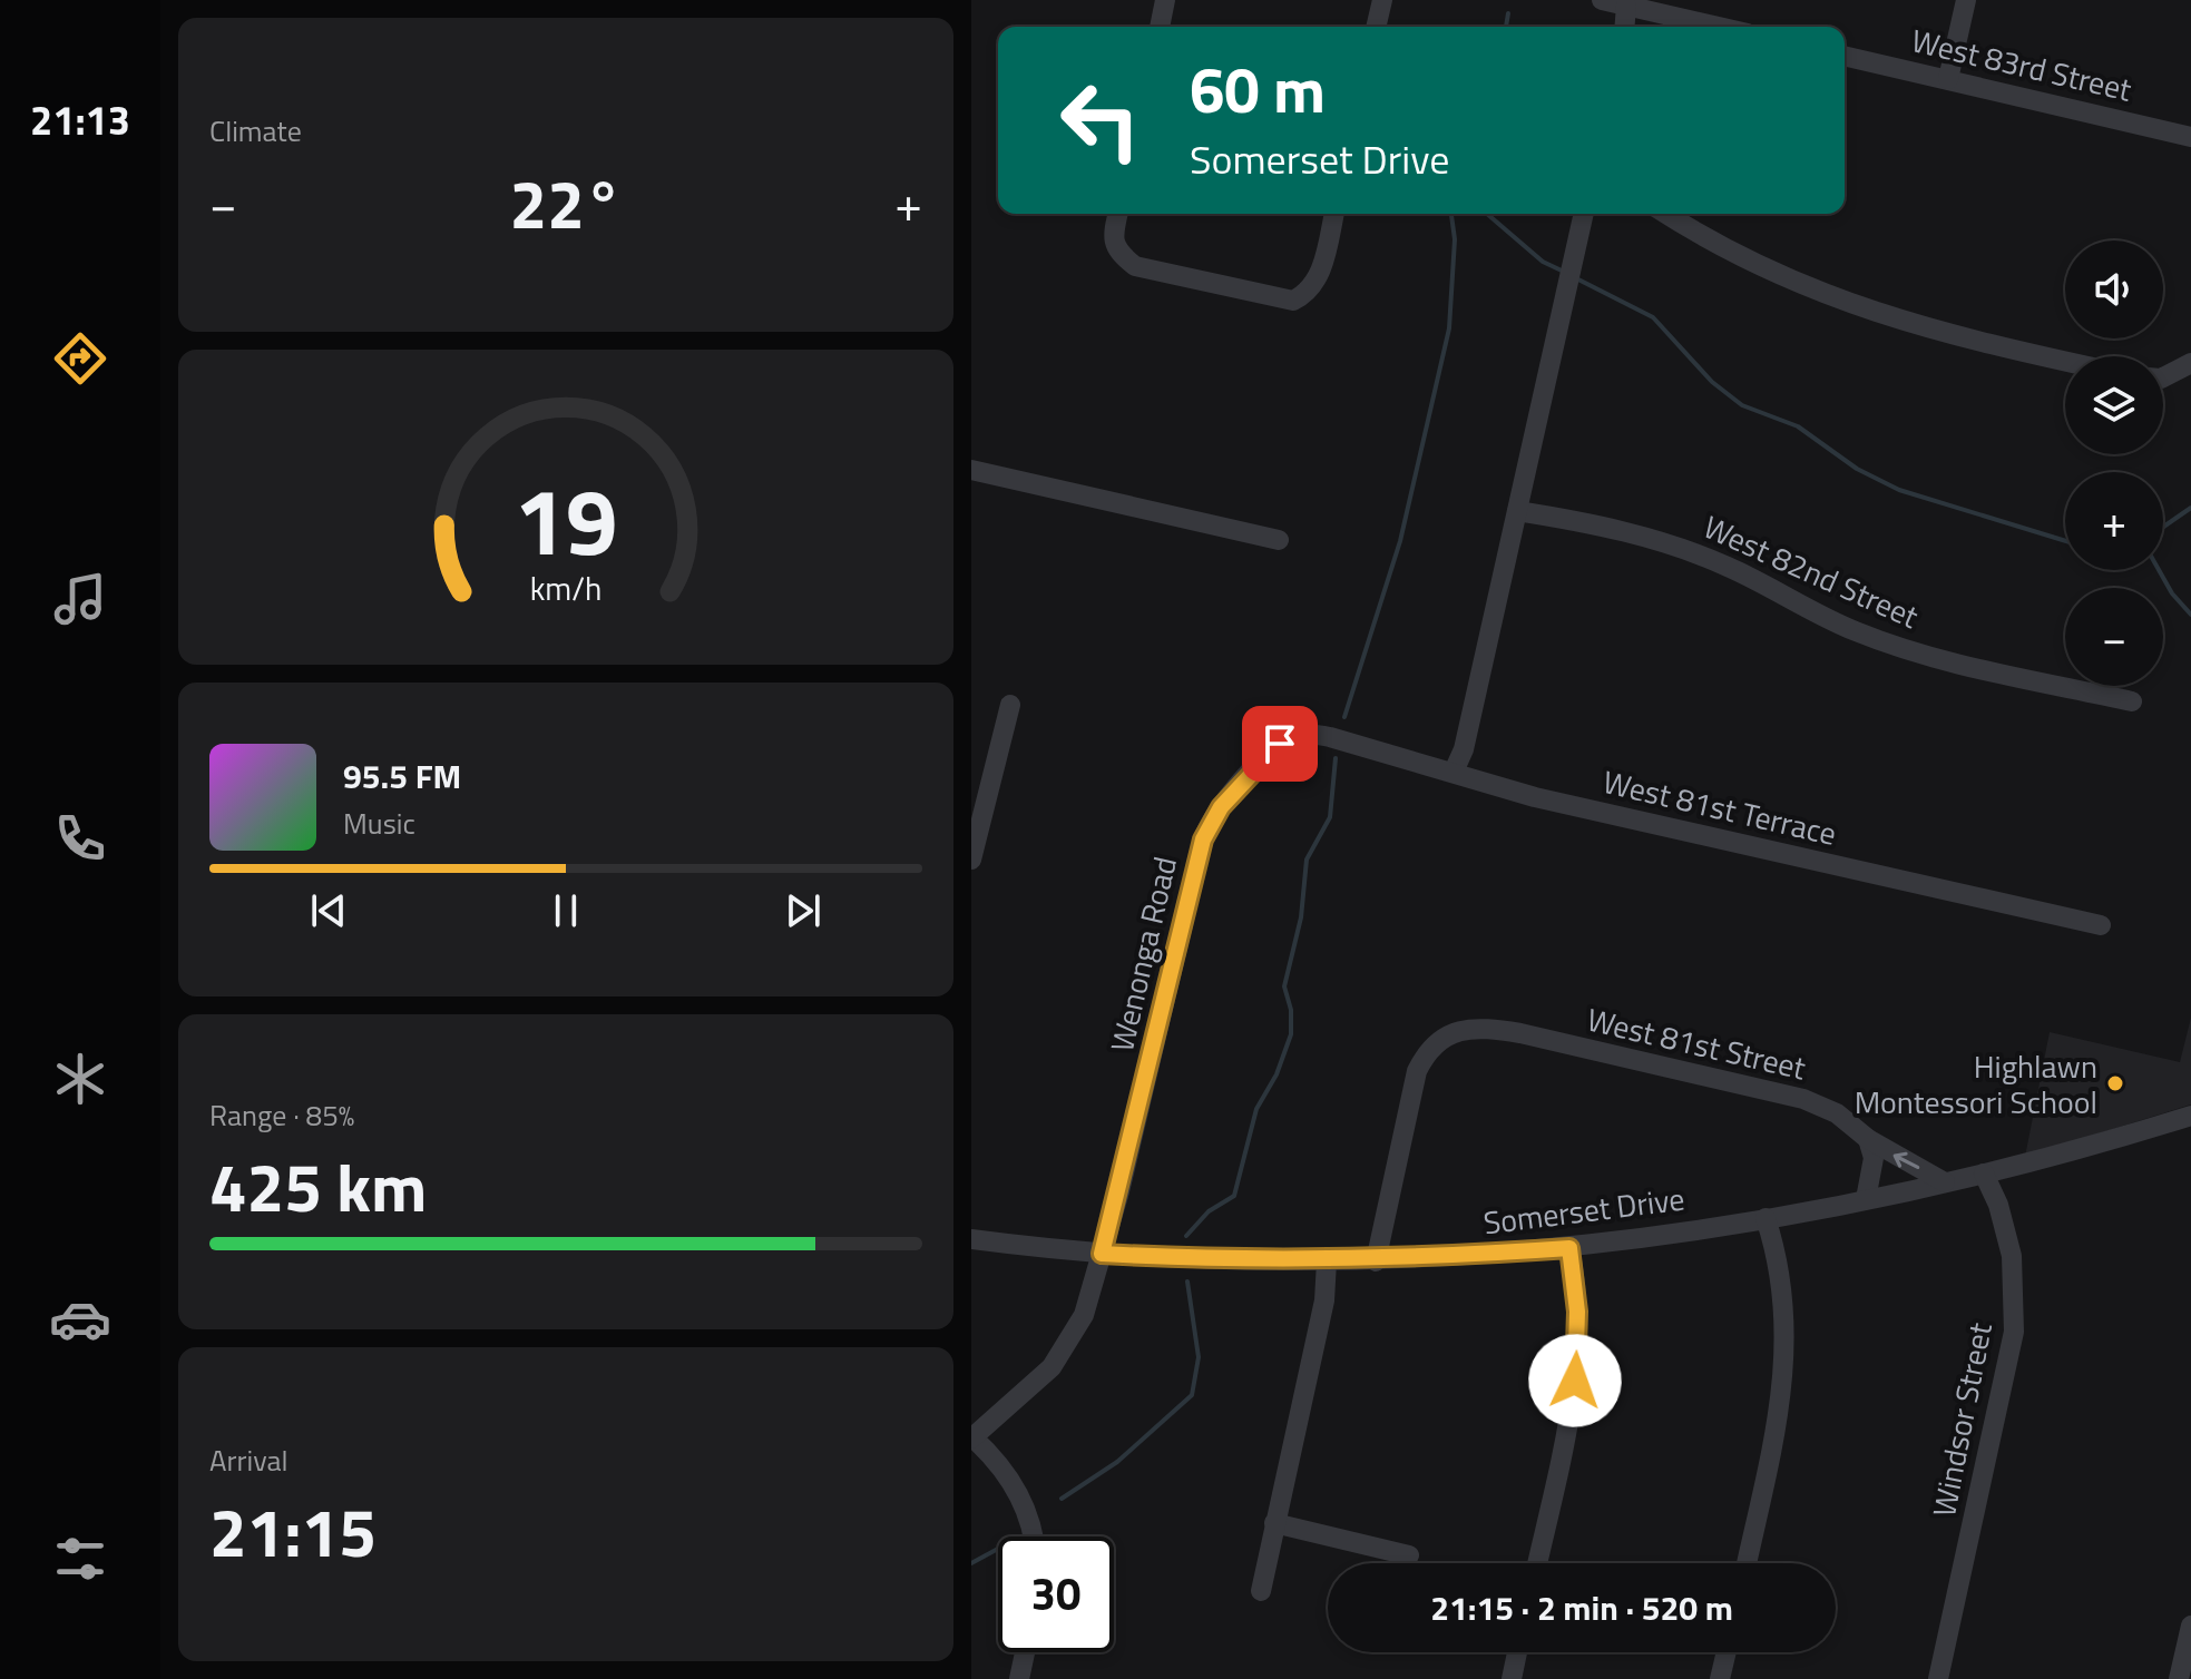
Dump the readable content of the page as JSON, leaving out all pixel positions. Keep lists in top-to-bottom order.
{
  "streets": {
    "street": [
      "West 83rd Street",
      "West 82nd Street",
      "West 81st Terrace",
      "Wenonga Road",
      "West 81st Street",
      "Somerset Drive",
      "Windsor Street"
    ]
  },
  "crossings": [
    ["West 81st Terrace", "Wenonga Road"],
    ["Wenonga Road", "Somerset Drive"],
    ["West 81st Street", "Somerset Drive"],
    ["Somerset Drive", "Windsor Street"]
  ],
  "places": ["Highlawn Montessori School"],
  "page": {
    "tabs": "21:13",
    "tile": [
      "Climate",
      ["Range · 85%", "425 km"],
      ["Arrival", "21:15"]
    ],
    "turn": ["60 m", "Somerset Drive"],
    "heat": ["−", "22°", "+"],
    "map_buttons": ["+", "−"],
    "song": ["95.5 FM", "Music"],
    "limit": "30",
    "trip": "21:15 · 2 min · 520 m",
    "gauge": ["19", "km/h"]
  }
}
